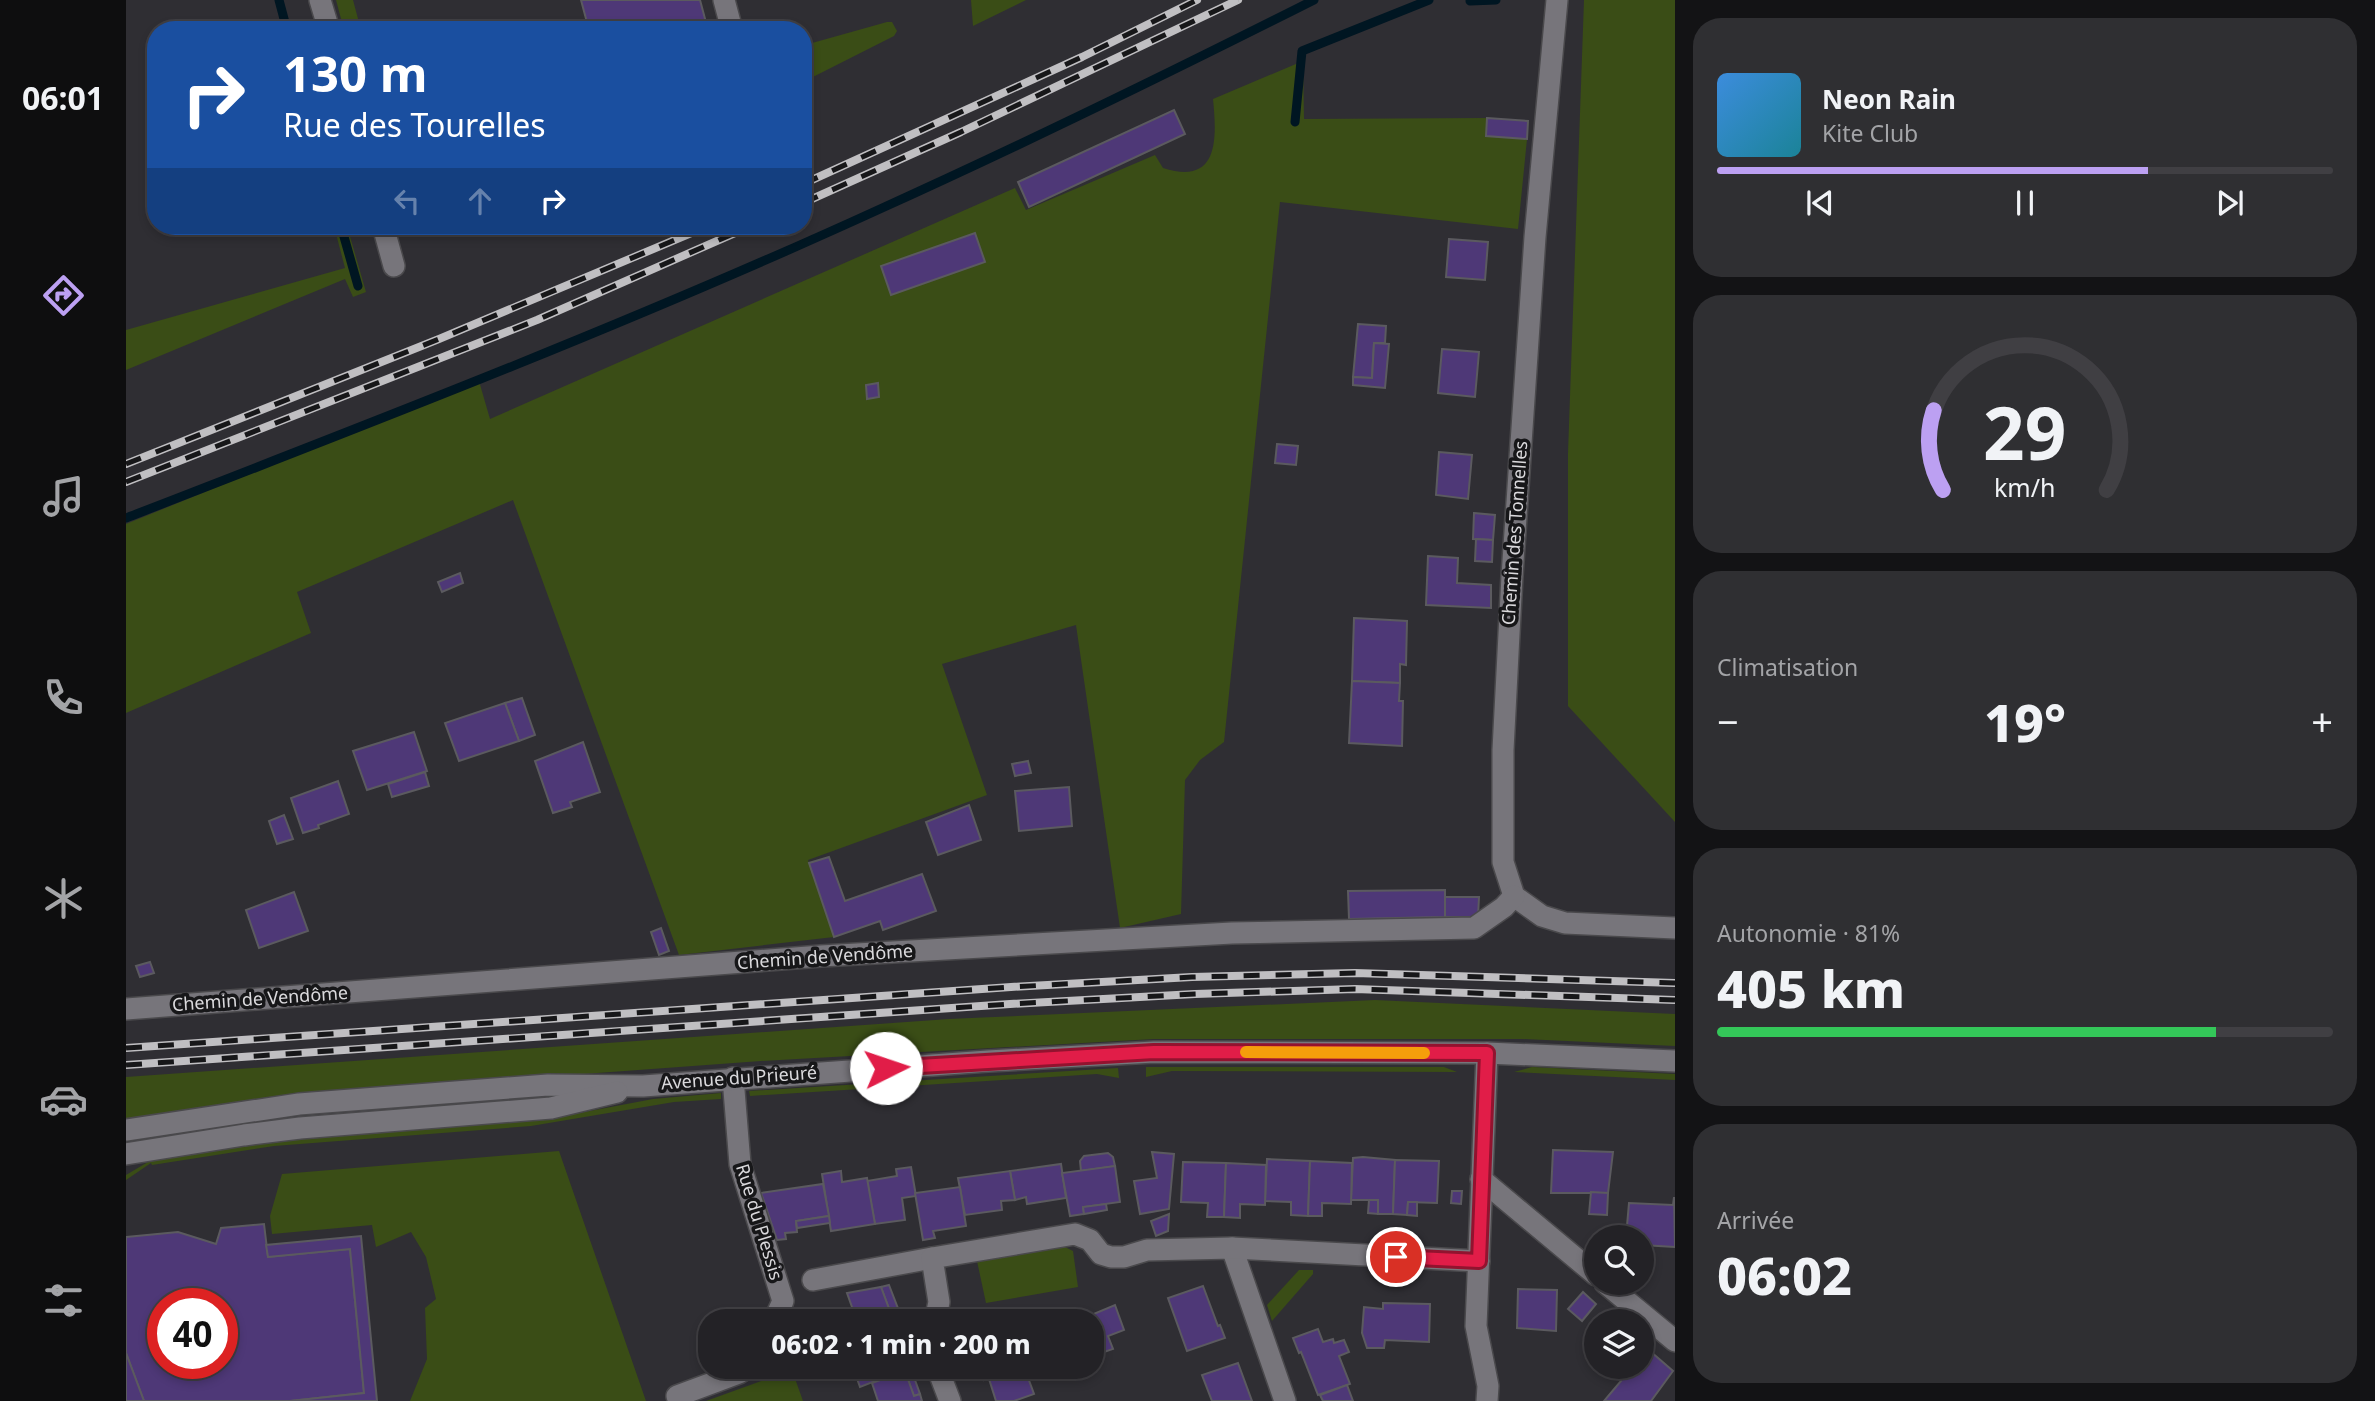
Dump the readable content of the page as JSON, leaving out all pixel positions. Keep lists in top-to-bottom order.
{
  "streets": {
    "street": [
      "Chemin des Tonnelles",
      "Chemin de Vendôme",
      "Avenue du Prieuré",
      "Rue du Plessis"
    ]
  },
  "crossings": [
    ["Chemin des Tonnelles", "Chemin de Vendôme"],
    ["Avenue du Prieuré", "Rue du Plessis"]
  ],
  "page": {
    "tabs": "06:01",
    "turn": ["130 m", "Rue des Tourelles"],
    "song": ["Neon Rain", "Kite Club"],
    "tile": [
      "Climatisation",
      ["Autonomie · 81%", "405 km"],
      ["Arrivée", "06:02"]
    ],
    "heat": ["−", "19°", "+"],
    "limit": "40",
    "trip": "06:02 · 1 min · 200 m",
    "gauge": ["29", "km/h"]
  }
}
